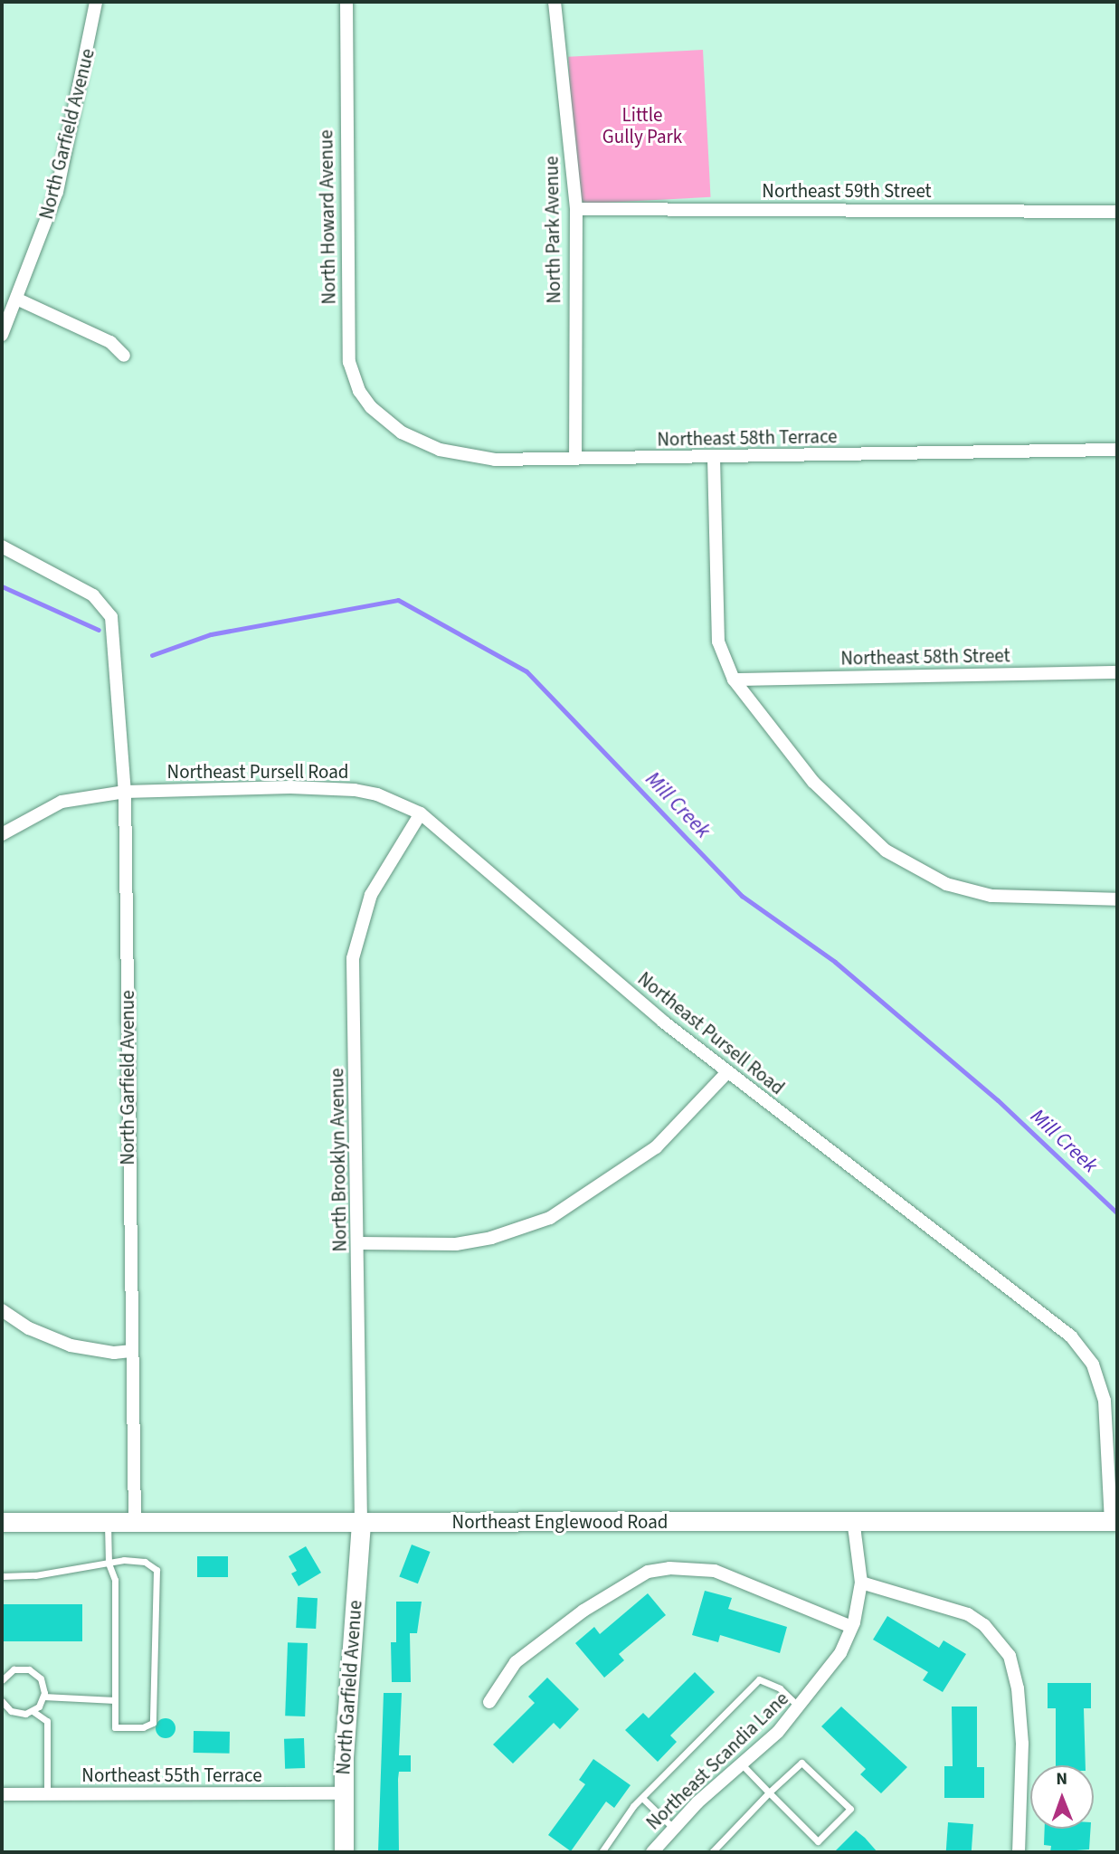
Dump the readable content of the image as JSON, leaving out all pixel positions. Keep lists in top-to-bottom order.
{
  "streets": {
    "main road": ["North Garfield Avenue", "Northeast Englewood Road"],
    "street": [
      "Northeast 59th Street",
      "North Howard Avenue",
      "North Park Avenue",
      "Northeast 58th Terrace",
      "Northeast 58th Street",
      "Northeast Pursell Road",
      "North Brooklyn Avenue",
      "Northeast Scandia Lane",
      "Northeast 55th Terrace"
    ]
  },
  "crossings": [
    ["North Garfield Avenue", "Northeast Pursell Road"],
    ["North Garfield Avenue", "North Brooklyn Avenue"],
    ["North Garfield Avenue", "Northeast Englewood Road"],
    ["North Garfield Avenue", "Northeast 55th Terrace"],
    ["Northeast 59th Street", "North Park Avenue"],
    ["North Howard Avenue", "Northeast 58th Terrace"],
    ["North Park Avenue", "Northeast 58th Terrace"],
    ["Northeast Pursell Road", "North Brooklyn Avenue"],
    ["Northeast Pursell Road", "Northeast Englewood Road"],
    ["North Brooklyn Avenue", "Northeast Englewood Road"],
    ["Northeast Englewood Road", "Northeast Scandia Lane"]
  ],
  "water": ["Mill Creek"],
  "parks": ["Little Gully Park"],
  "north": "top"
}
